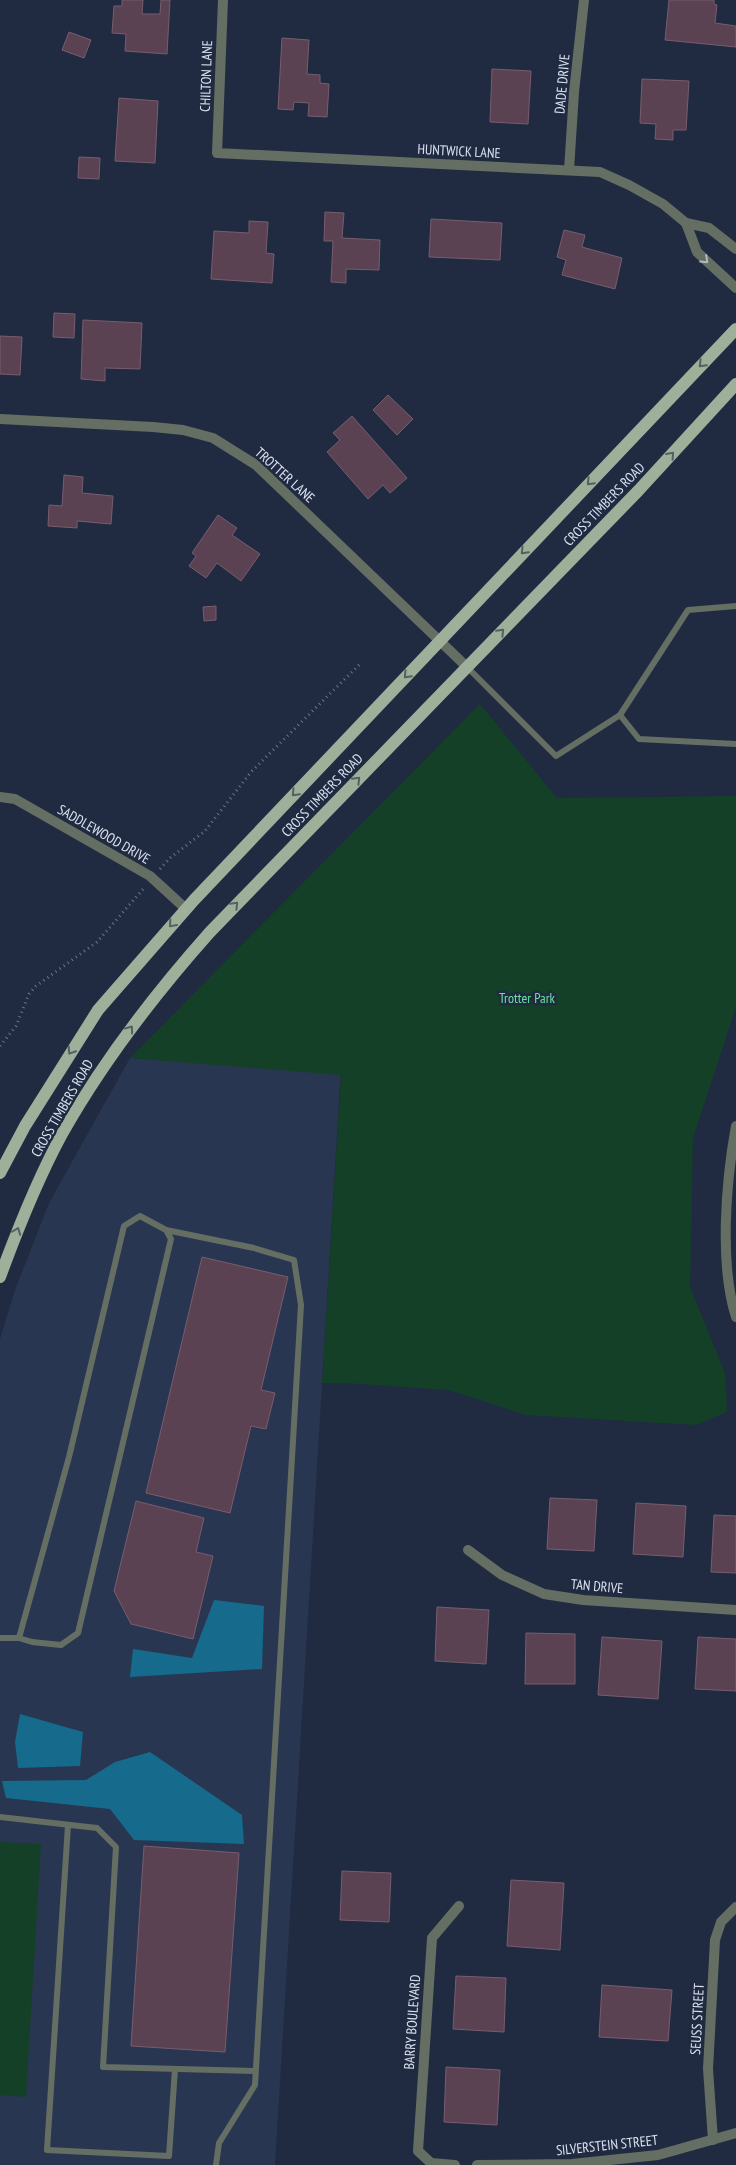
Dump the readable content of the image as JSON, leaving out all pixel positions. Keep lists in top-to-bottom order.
{
  "streets": {
    "main road": ["CROSS TIMBERS ROAD"],
    "street": [
      "CHILTON LANE",
      "DADE DRIVE",
      "HUNTWICK LANE",
      "TROTTER LANE",
      "SADDLEWOOD DRIVE",
      "TAN DRIVE",
      "SEUSS STREET",
      "BARRY BOULEVARD",
      "SILVERSTEIN STREET"
    ]
  },
  "crossings": [
    ["CHILTON LANE", "HUNTWICK LANE"],
    ["DADE DRIVE", "HUNTWICK LANE"],
    ["TROTTER LANE", "CROSS TIMBERS ROAD"],
    ["CROSS TIMBERS ROAD", "SADDLEWOOD DRIVE"],
    ["SEUSS STREET", "SILVERSTEIN STREET"]
  ],
  "parks": ["Trotter Park"]
}
